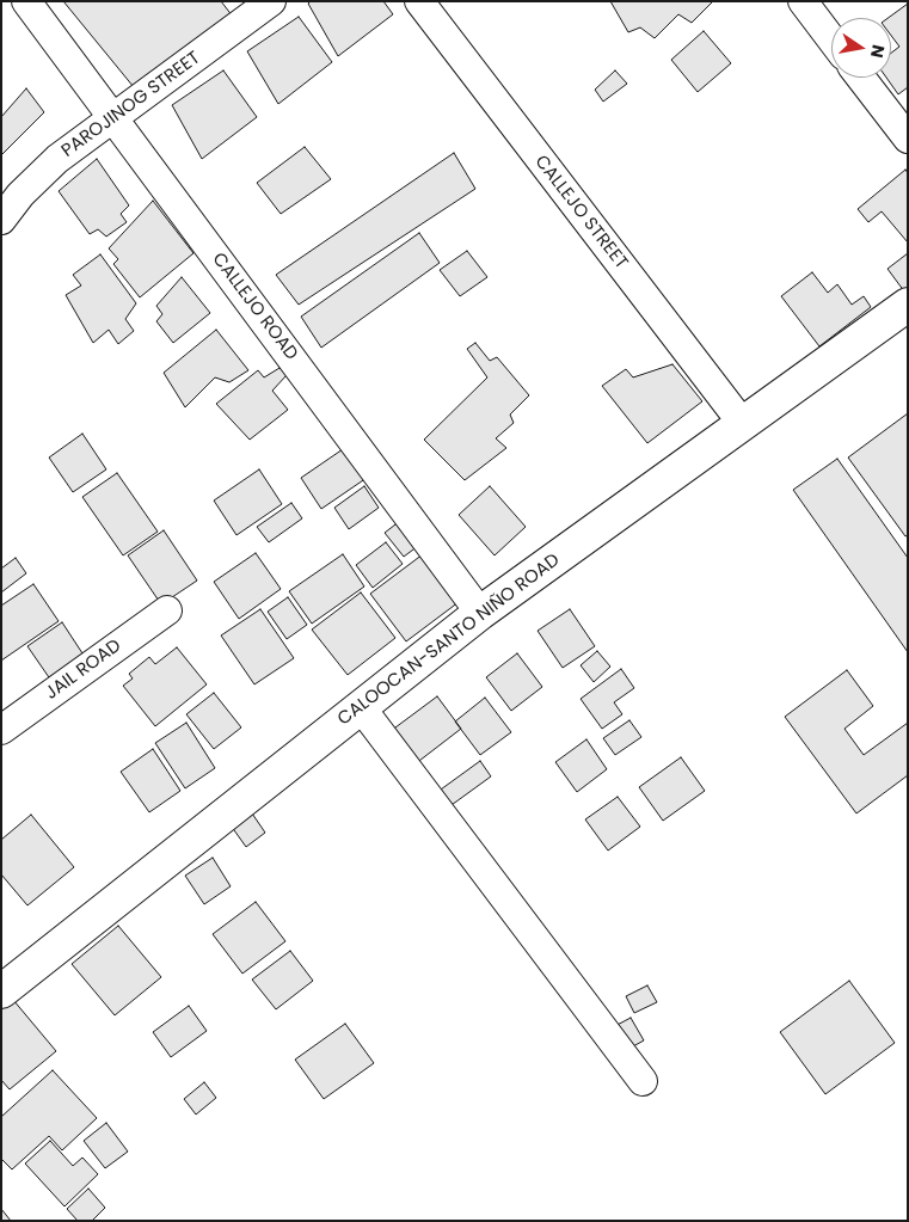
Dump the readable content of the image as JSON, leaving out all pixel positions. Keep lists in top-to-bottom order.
{
  "streets": {
    "street": [
      "PAROJINOG STREET",
      "CALLEJO STREET",
      "CALLEJO ROAD",
      "CALOOCAN-SANTO NIÑO ROAD",
      "JAIL ROAD"
    ]
  },
  "crossings": [
    ["PAROJINOG STREET", "CALLEJO ROAD"],
    ["CALLEJO STREET", "CALOOCAN-SANTO NIÑO ROAD"],
    ["CALLEJO ROAD", "CALOOCAN-SANTO NIÑO ROAD"]
  ],
  "north": "right"
}
